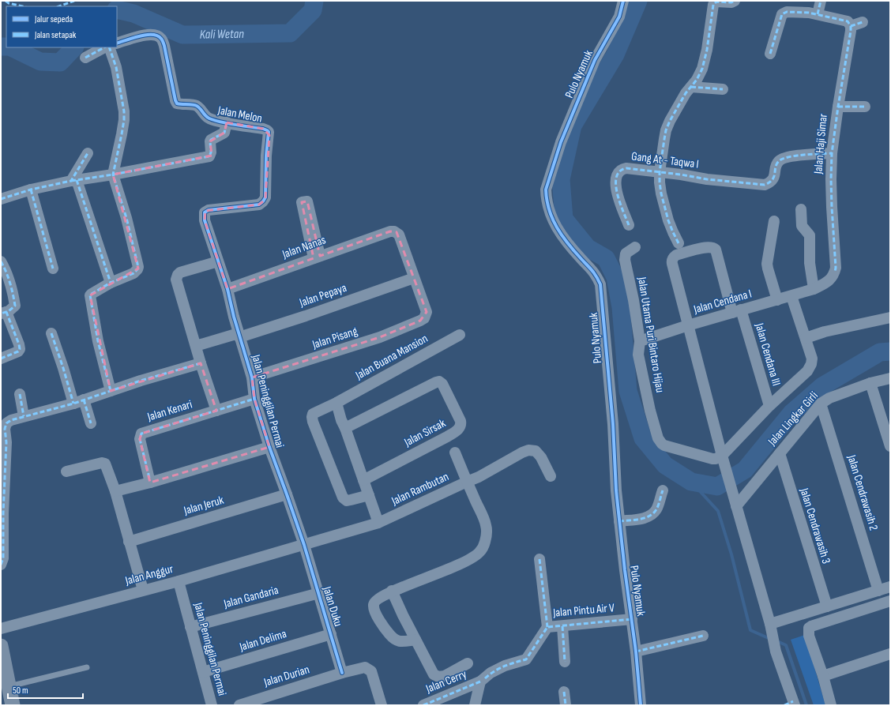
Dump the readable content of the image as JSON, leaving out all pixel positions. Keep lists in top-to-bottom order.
{
  "streets": {
    "street": [
      "Pulo Nyamuk",
      "Jalan Melon",
      "Jalan Haji Simar",
      "Gang At - Taqwa I",
      "Jalan Nanas",
      "Jalan Pepaya",
      "Jalan Cendana I",
      "Jalan Utama Puri Bintaro Hijau",
      "Jalan Pisang",
      "Jalan Cendana III",
      "Jalan Buana Mansion",
      "Jalan Peninggilan Permai",
      "Jalan Kenari",
      "Jalan Lingkar Girli",
      "Jalan Sirsak",
      "Jalan Rambutan",
      "Jalan Cendrawasih 2",
      "Jalan Jeruk",
      "Jalan Cendrawasih 3",
      "Jalan Anggur",
      "Jalan Gandaria",
      "Jalan Duku",
      "Jalan Pintu Air V",
      "Jalan Delima",
      "Jalan Durian",
      "Jalan Cerry"
    ]
  },
  "crossings": [
    ["Pulo Nyamuk", "Jalan Pintu Air V"],
    ["Jalan Melon", "Jalan Peninggilan Permai"],
    ["Jalan Haji Simar", "Gang At - Taqwa I"],
    ["Jalan Haji Simar", "Jalan Cendana I"],
    ["Jalan Nanas", "Jalan Pepaya"],
    ["Jalan Nanas", "Jalan Pisang"],
    ["Jalan Nanas", "Jalan Peninggilan Permai"],
    ["Jalan Pepaya", "Jalan Pisang"],
    ["Jalan Pepaya", "Jalan Peninggilan Permai"],
    ["Jalan Cendana I", "Jalan Utama Puri Bintaro Hijau"],
    ["Jalan Cendana I", "Jalan Cendana III"],
    ["Jalan Pisang", "Jalan Peninggilan Permai"],
    ["Jalan Peninggilan Permai", "Jalan Kenari"],
    ["Jalan Peninggilan Permai", "Jalan Rambutan"],
    ["Jalan Peninggilan Permai", "Jalan Jeruk"],
    ["Jalan Peninggilan Permai", "Jalan Anggur"],
    ["Jalan Peninggilan Permai", "Jalan Gandaria"],
    ["Jalan Peninggilan Permai", "Jalan Duku"],
    ["Jalan Peninggilan Permai", "Jalan Delima"],
    ["Jalan Lingkar Girli", "Jalan Cendrawasih 2"],
    ["Jalan Lingkar Girli", "Jalan Cendrawasih 3"],
    ["Jalan Rambutan", "Jalan Anggur"],
    ["Jalan Rambutan", "Jalan Duku"],
    ["Jalan Anggur", "Jalan Duku"],
    ["Jalan Gandaria", "Jalan Duku"],
    ["Jalan Duku", "Jalan Delima"],
    ["Jalan Duku", "Jalan Durian"],
    ["Jalan Pintu Air V", "Jalan Cerry"]
  ],
  "water": ["Kali Wetan"],
  "legend": ["Jalur sepeda", "Jalan setapak"],
  "scale_bar": "50 m"
}
